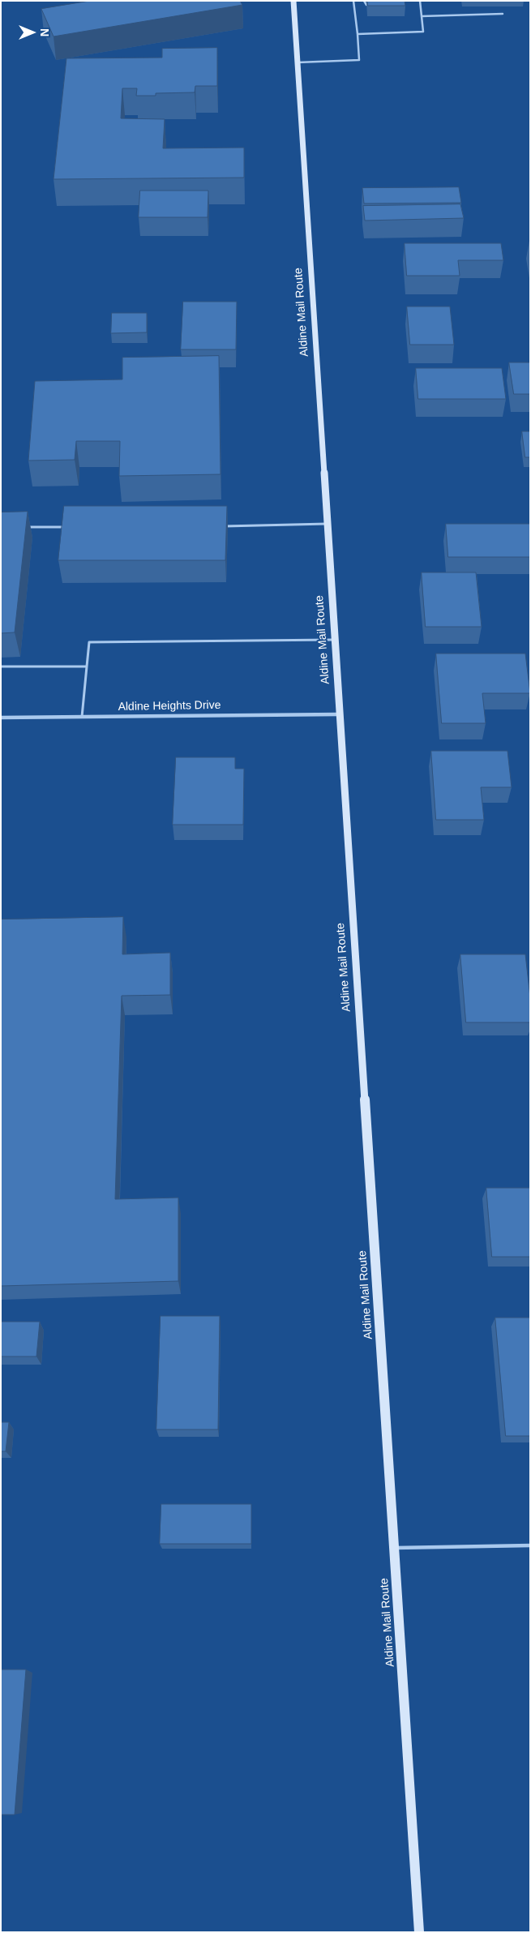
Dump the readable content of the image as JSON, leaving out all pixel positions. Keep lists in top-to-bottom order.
{
  "streets": {
    "main road": ["Aldine Mail Route"],
    "street": ["Aldine Heights Drive"]
  },
  "crossings": [
    ["Aldine Mail Route", "Aldine Heights Drive"]
  ],
  "north": "right"
}
